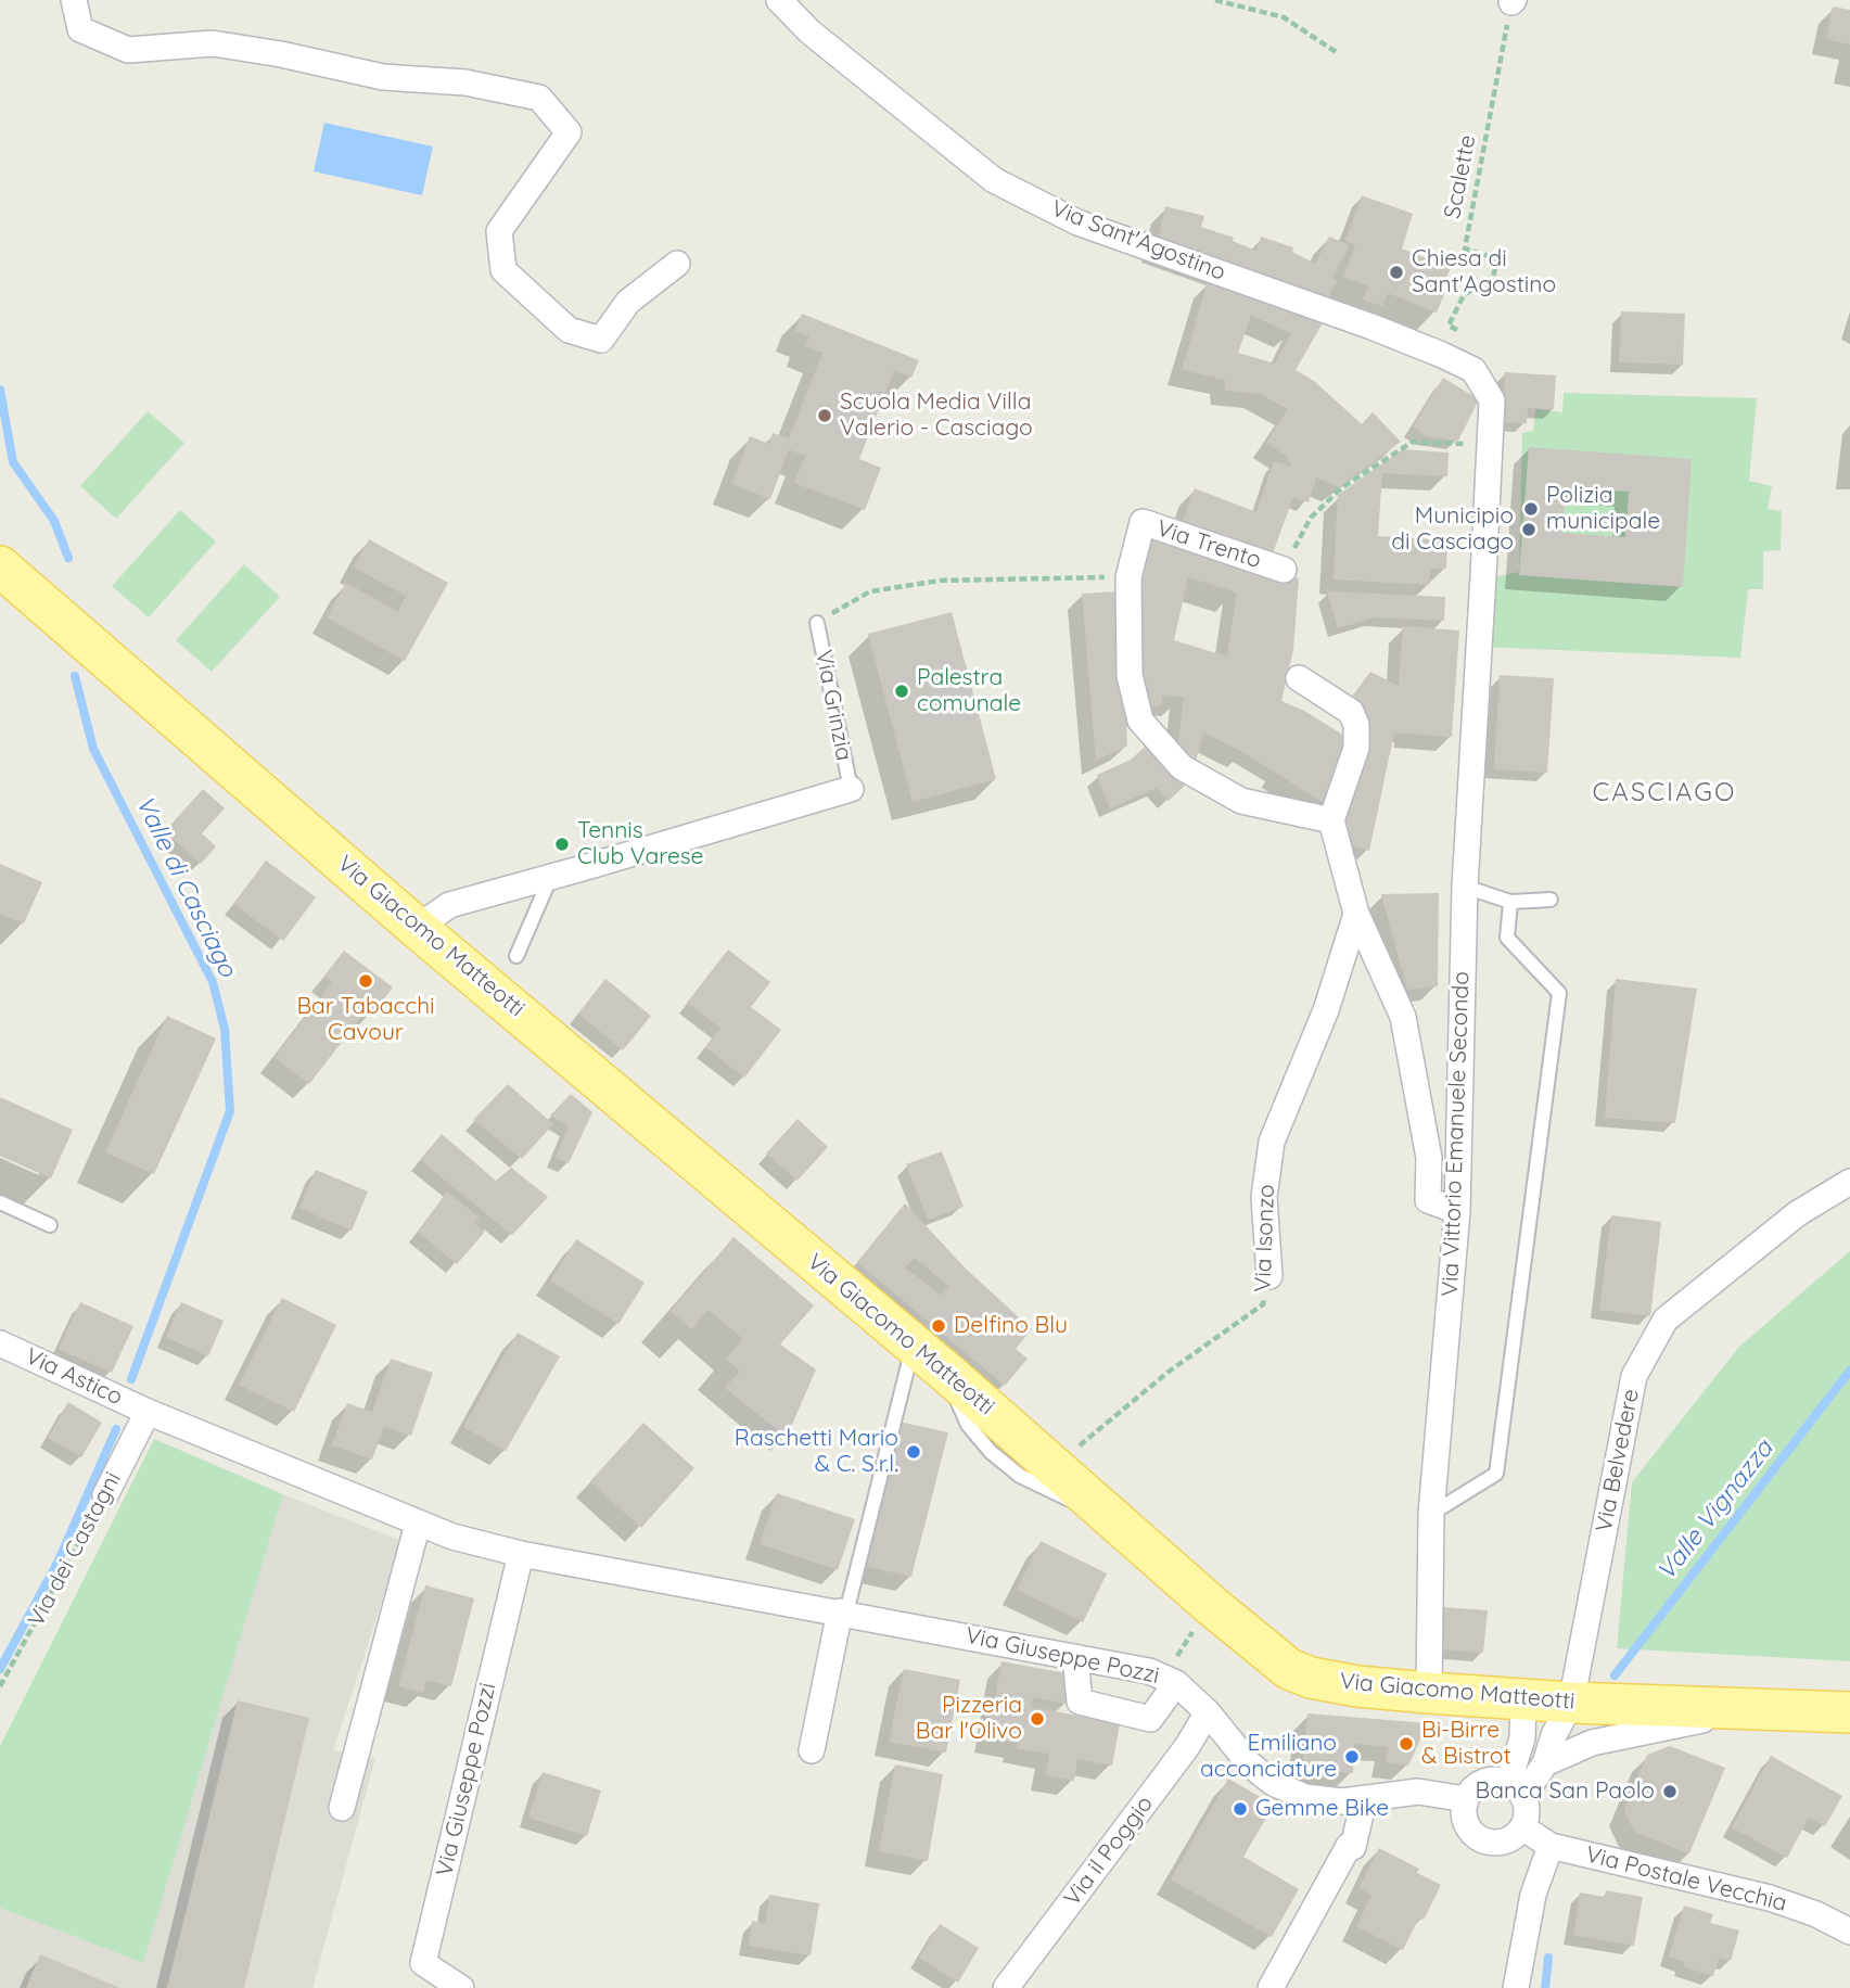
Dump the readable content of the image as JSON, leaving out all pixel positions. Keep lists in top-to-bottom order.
{
  "streets": {
    "main road": ["Via Giacomo Matteotti"],
    "street": [
      "Via Sant'Agostino",
      "Via Trento",
      "Via Grinzia",
      "Via Vittorio Emanuele Secondo",
      "Via Isonzo",
      "Via Astico",
      "Via Belvedere",
      "Via dei Castagni",
      "Via Giuseppe Pozzi",
      "Via il Poggio",
      "Via Postale Vecchia"
    ],
    "path": ["Scalette"]
  },
  "crossings": [
    ["Via Sant'Agostino", "Via Trento"],
    ["Via Sant'Agostino", "Via Vittorio Emanuele Secondo"],
    ["Via Trento", "Via Grinzia"],
    ["Via Grinzia", "Via Giacomo Matteotti"],
    ["Via Giacomo Matteotti", "Via Vittorio Emanuele Secondo"],
    ["Via Giacomo Matteotti", "Via Belvedere"],
    ["Via Astico", "Via dei Castagni"],
    ["Via Astico", "Via Giuseppe Pozzi"],
    ["Via Belvedere", "Via Giuseppe Pozzi"],
    ["Via Belvedere", "Via Postale Vecchia"],
    ["Via dei Castagni", "Via Giuseppe Pozzi"],
    ["Via Giuseppe Pozzi", "Via il Poggio"],
    ["Via Giuseppe Pozzi", "Via Postale Vecchia"]
  ],
  "districts": ["CASCIAGO"],
  "water": ["Valle di Casciago", "Valle Vignazza"],
  "places": [
    "Chiesa di Sant'Agostino",
    "Scuola Media Villa Valerio - Casciago",
    "Polizia municipale",
    "Municipio di Casciago",
    "Palestra comunale",
    "Tennis Club Varese",
    "Bar Tabacchi Cavour",
    "Delfino Blu",
    "Raschetti Mario & C. S.r.l.",
    "Pizzeria Bar l'Olivo",
    "Bi-Birre & Bistrot",
    "Emiliano acconciature",
    "Banca San Paolo",
    "Gemme Bike"
  ]
}
